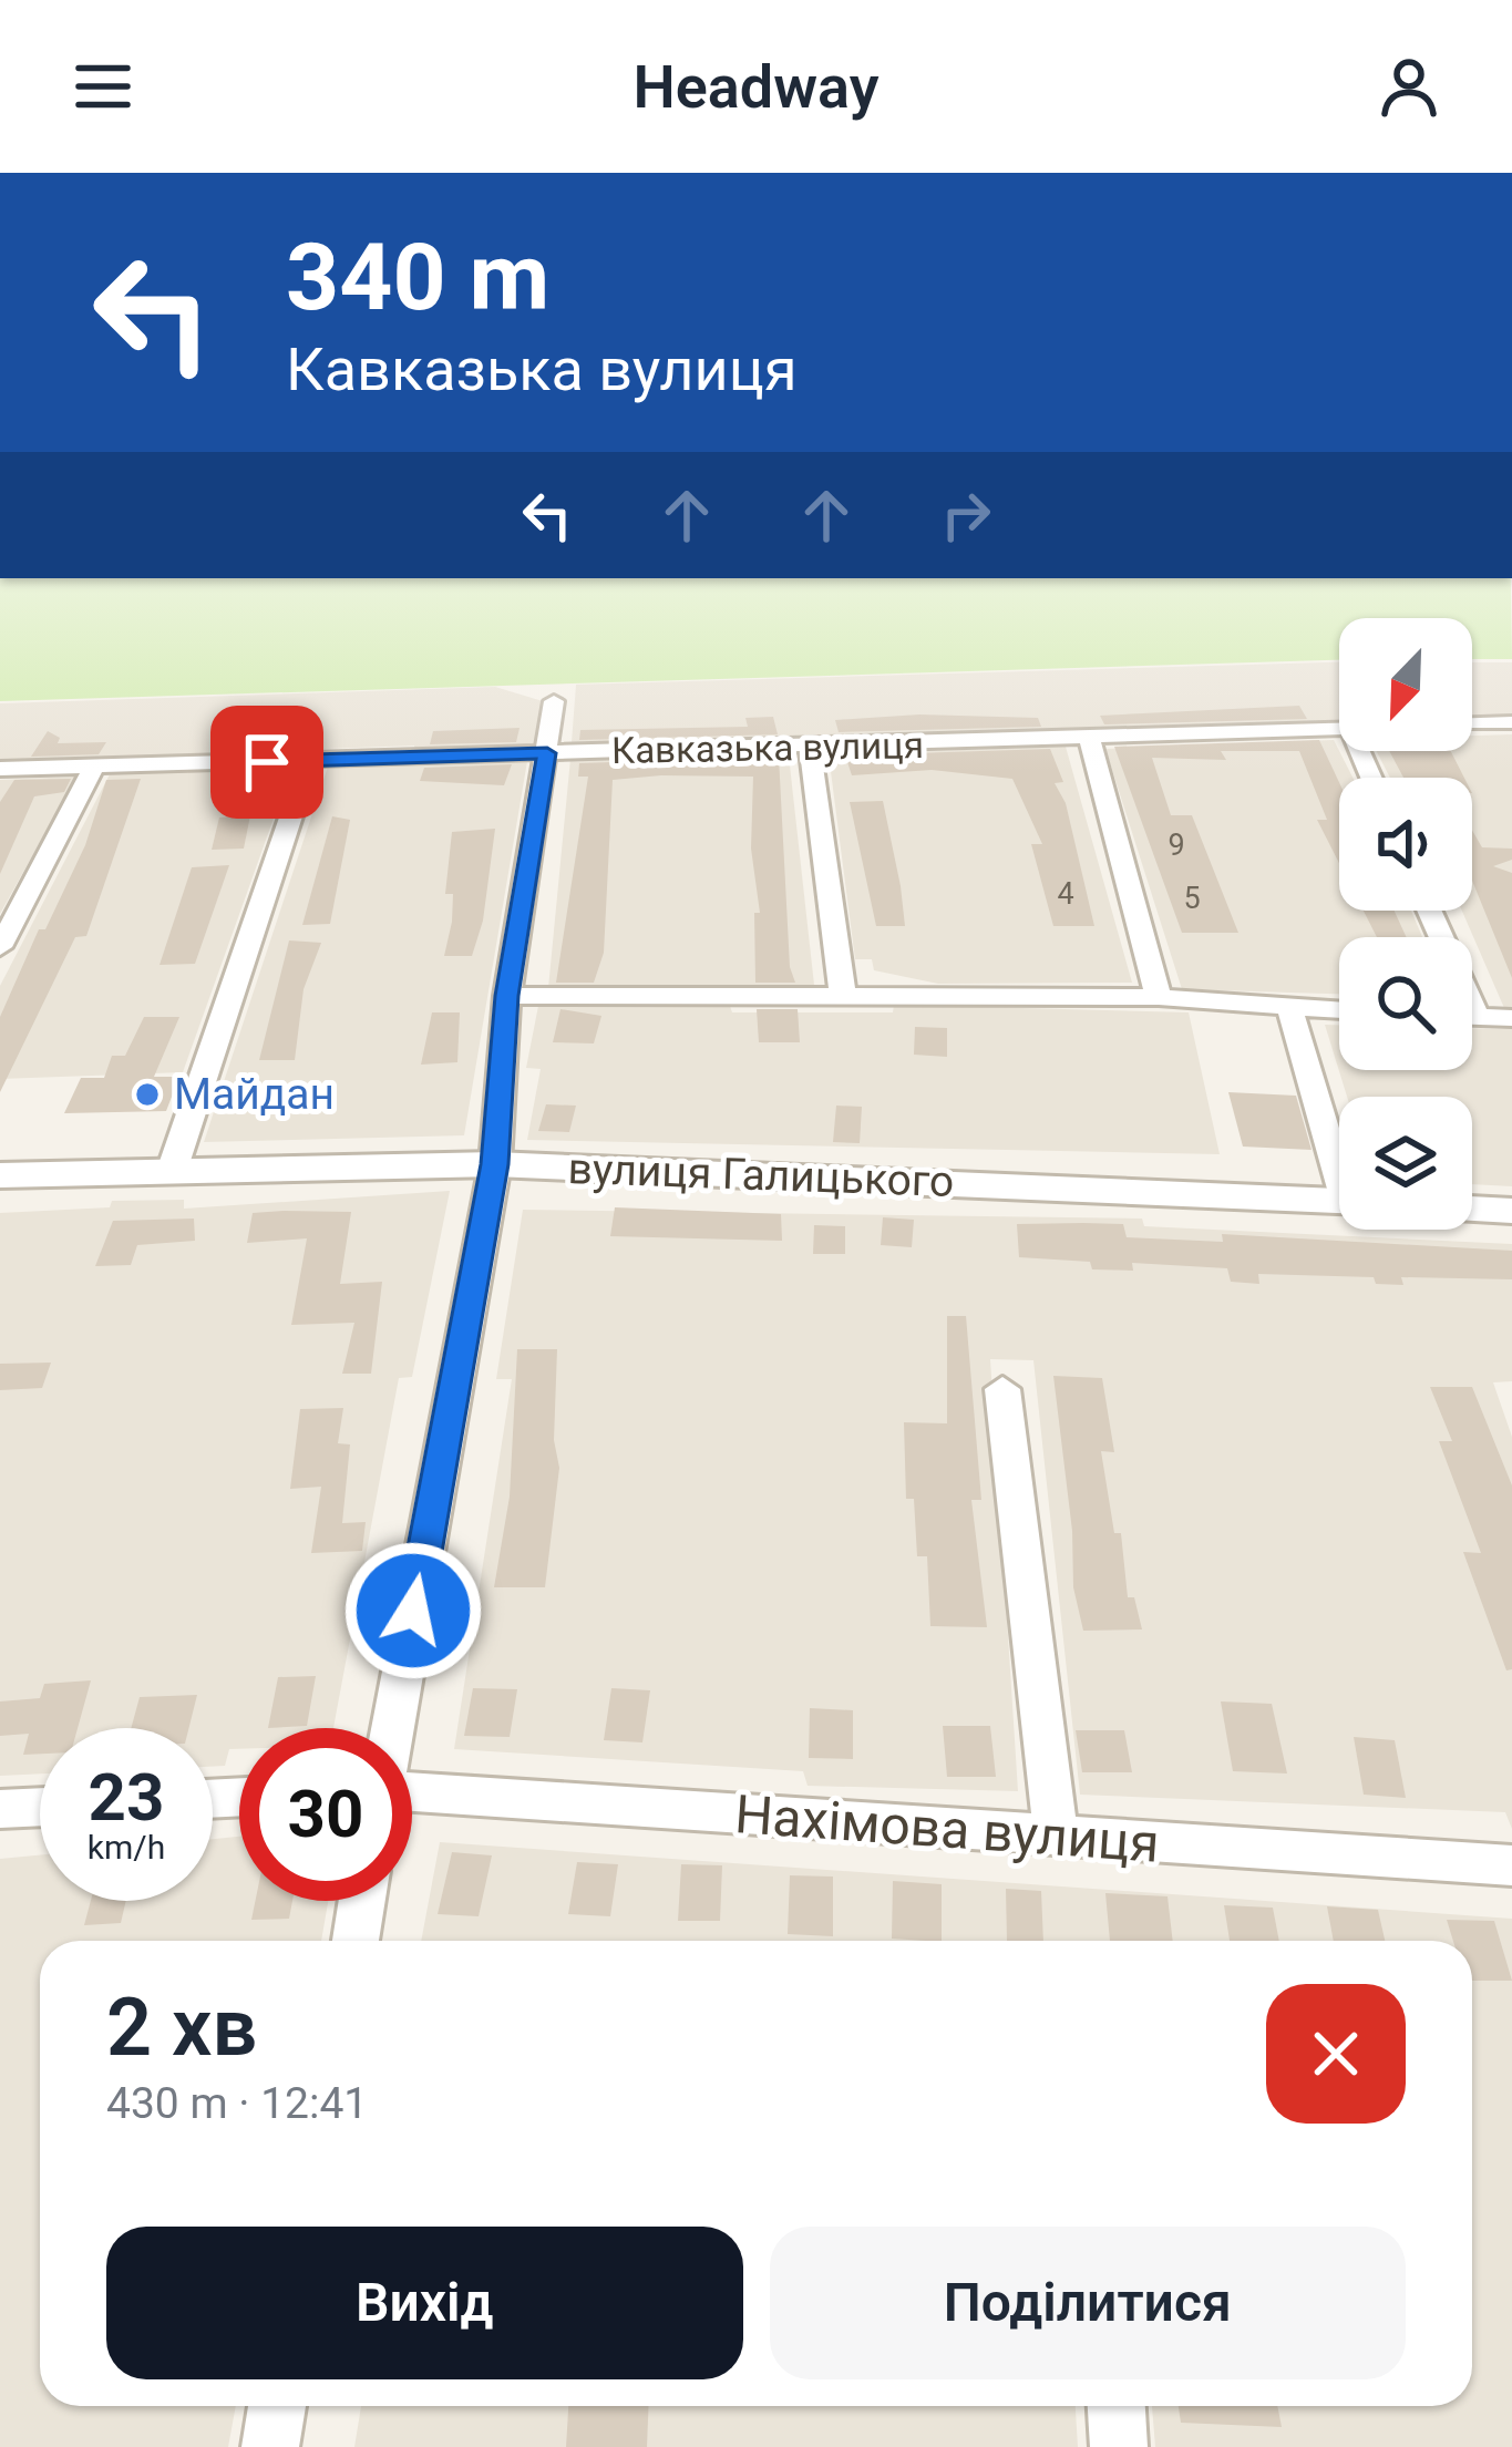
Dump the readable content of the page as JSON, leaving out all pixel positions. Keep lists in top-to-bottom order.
{
  "streets": {
    "street": ["Кавказька вулиця", "вулиця Галицького", "Нахімова вулиця"]
  },
  "places": ["Майдан"],
  "house_numbers": ["9", "4", "5"],
  "north": "bottom left",
  "page": {
    "header": "Headway",
    "turn": ["340 m", "Кавказька вулиця"],
    "speed": "23 km/h",
    "limit": "30",
    "heading": ["2 хв", "430 m · 12:41"],
    "buttons": ["Вихід", "Поділитися"]
  }
}
